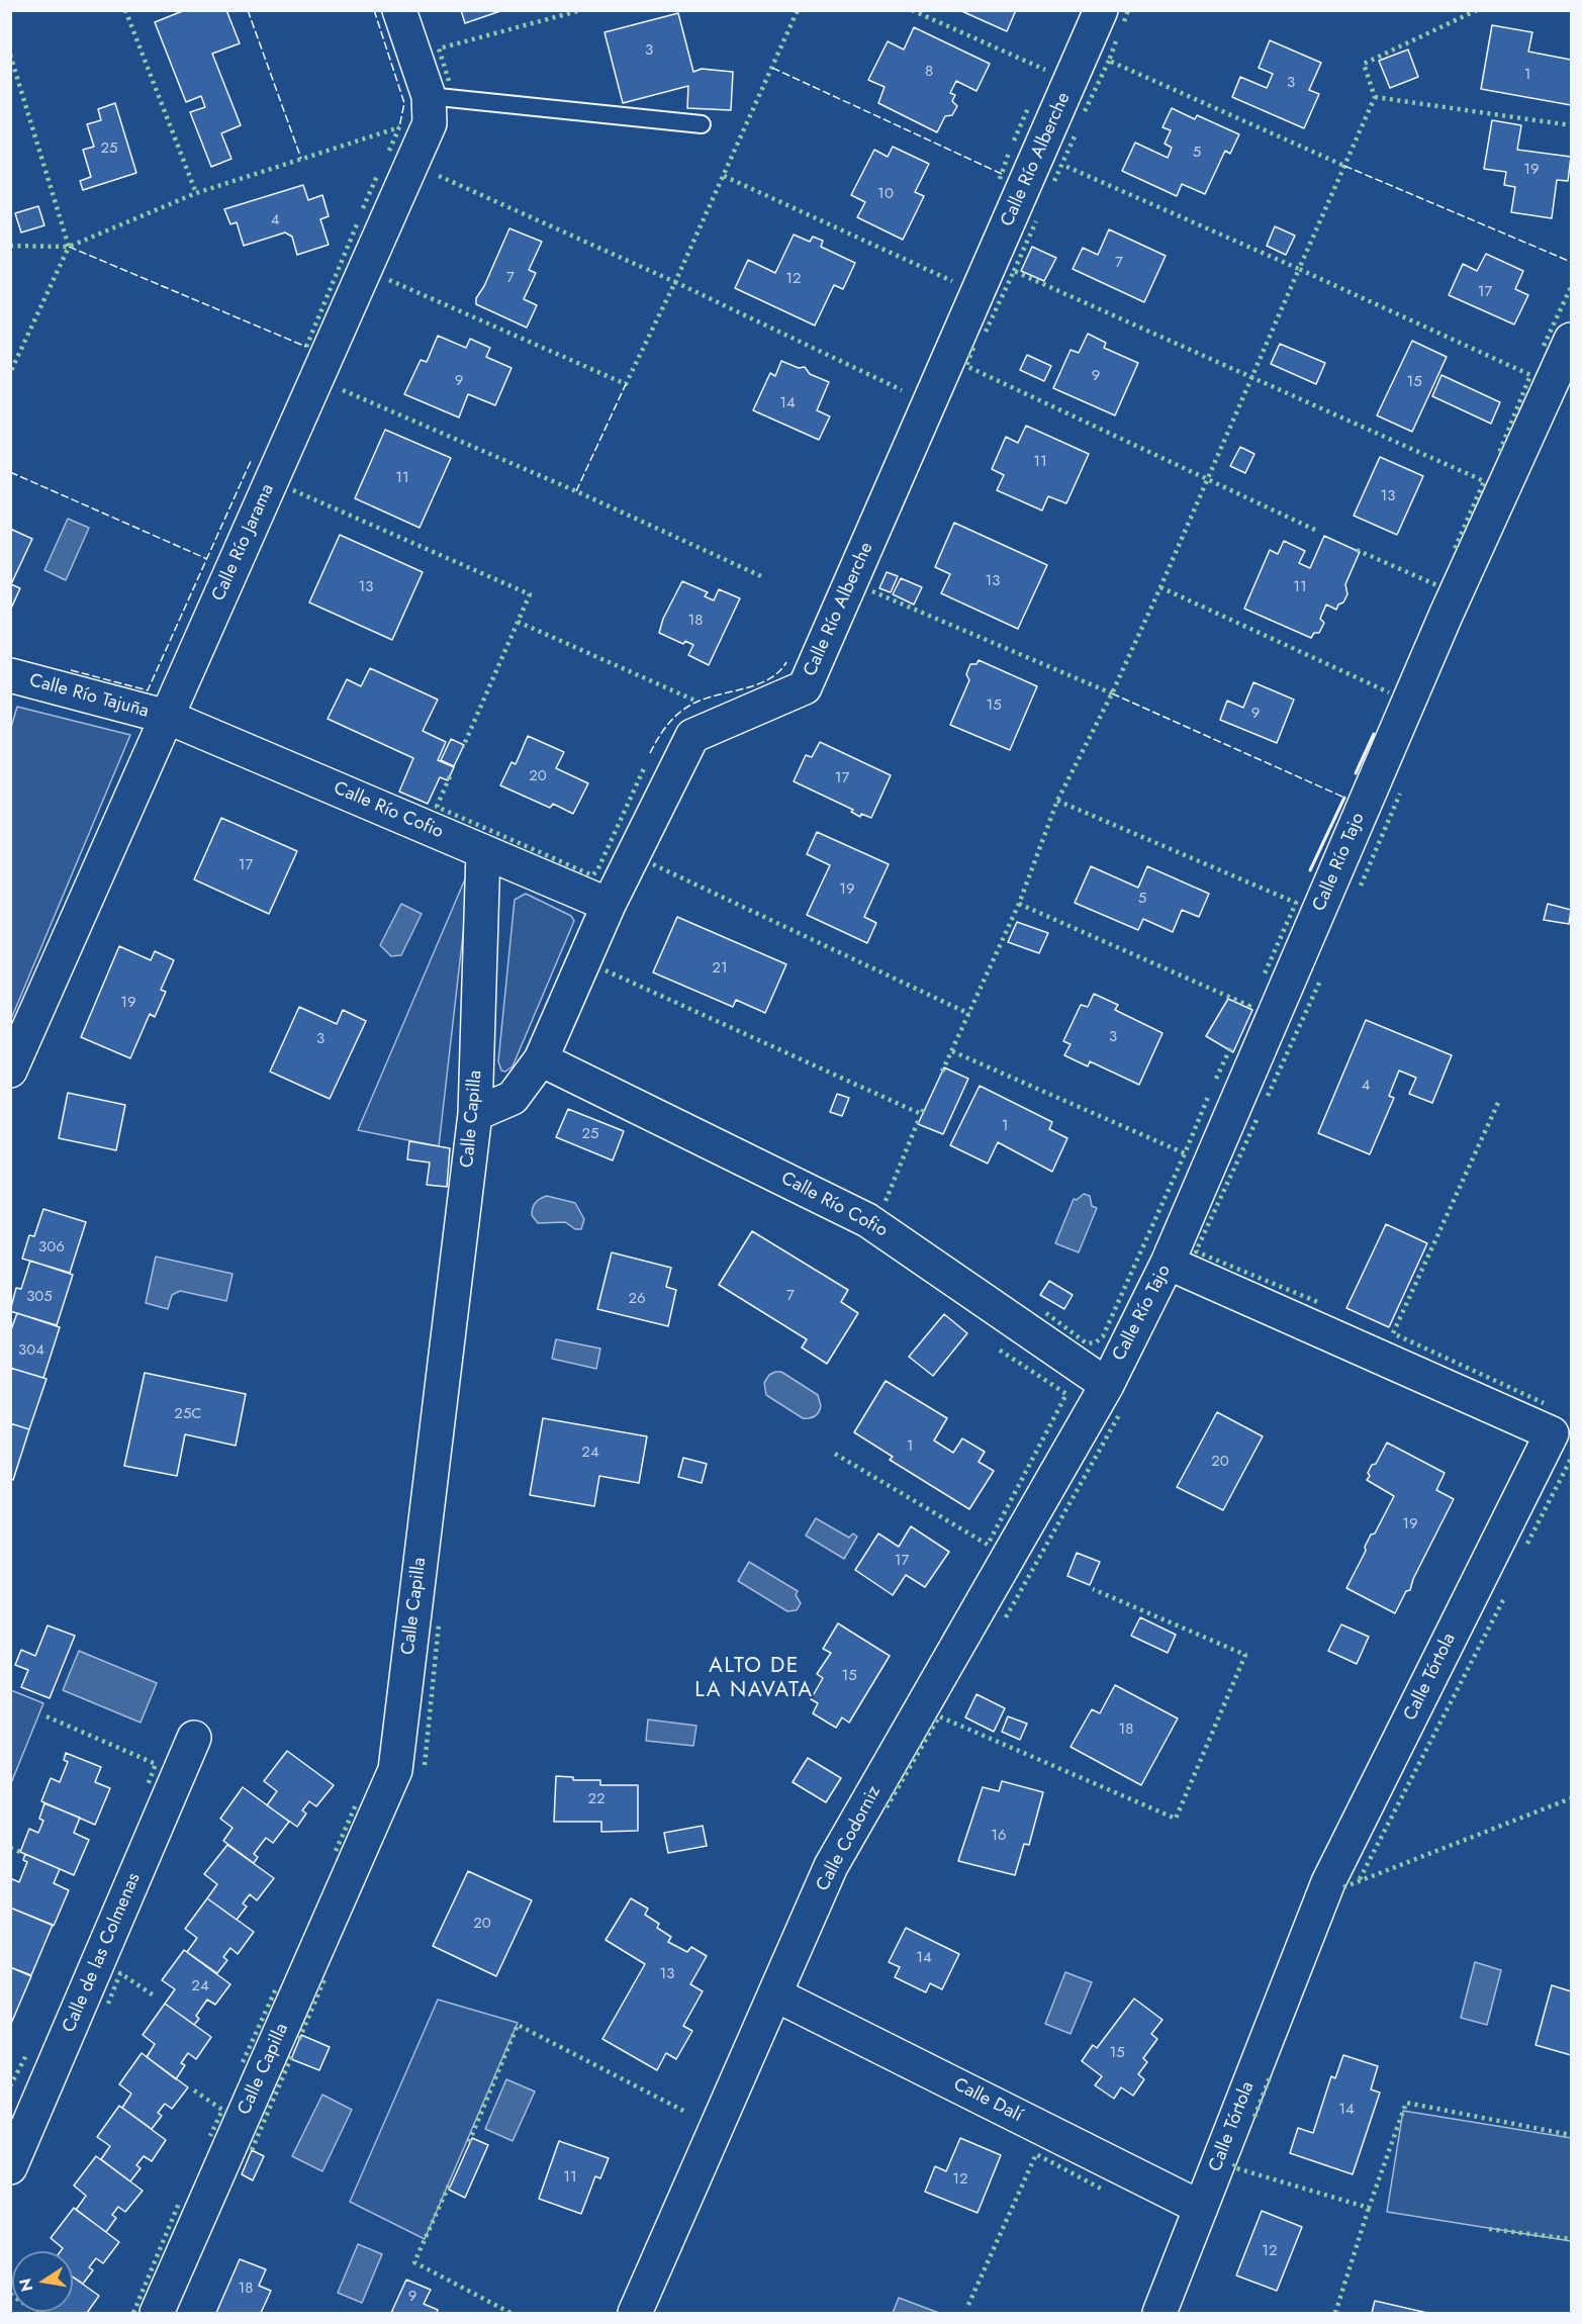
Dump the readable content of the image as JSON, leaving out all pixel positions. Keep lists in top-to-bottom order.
{
  "streets": {
    "street": [
      "Calle Río Alberche",
      "Calle Río Jarama",
      "Calle Río Tajuña",
      "Calle Río Cofio",
      "Calle Río Tajo",
      "Calle Capilla",
      "Calle Tórtola",
      "Calle Codorniz",
      "Calle de las Colmenas",
      "Calle Dalí"
    ]
  },
  "crossings": [
    ["Calle Río Alberche", "Calle Río Cofio"],
    ["Calle Río Alberche", "Calle Capilla"],
    ["Calle Río Jarama", "Calle Río Tajuña"],
    ["Calle Río Jarama", "Calle Río Cofio"],
    ["Calle Río Tajuña", "Calle Río Cofio"],
    ["Calle Río Cofio", "Calle Río Tajo"],
    ["Calle Río Cofio", "Calle Capilla"],
    ["Calle Río Cofio", "Calle Codorniz"],
    ["Calle Río Tajo", "Calle Tórtola"],
    ["Calle Río Tajo", "Calle Codorniz"],
    ["Calle Tórtola", "Calle Dalí"],
    ["Calle Codorniz", "Calle Dalí"]
  ],
  "districts": ["ALTO DE LA NAVATA"],
  "house_numbers": [
    "3",
    "8",
    "1",
    "3",
    "25",
    "5",
    "19",
    "10",
    "4",
    "7",
    "7",
    "12",
    "17",
    "9",
    "9",
    "15",
    "14",
    "11",
    "11",
    "13",
    "13",
    "13",
    "11",
    "18",
    "15",
    "9",
    "20",
    "17",
    "17",
    "19",
    "5",
    "21",
    "19",
    "3",
    "3",
    "4",
    "1",
    "25",
    "306",
    "7",
    "305",
    "26",
    "304",
    "25C",
    "1",
    "24",
    "20",
    "19",
    "17",
    "15",
    "18",
    "22",
    "16",
    "20",
    "14",
    "13",
    "24",
    "15",
    "14",
    "11",
    "12",
    "12",
    "18",
    "9"
  ],
  "north": "left"
}
